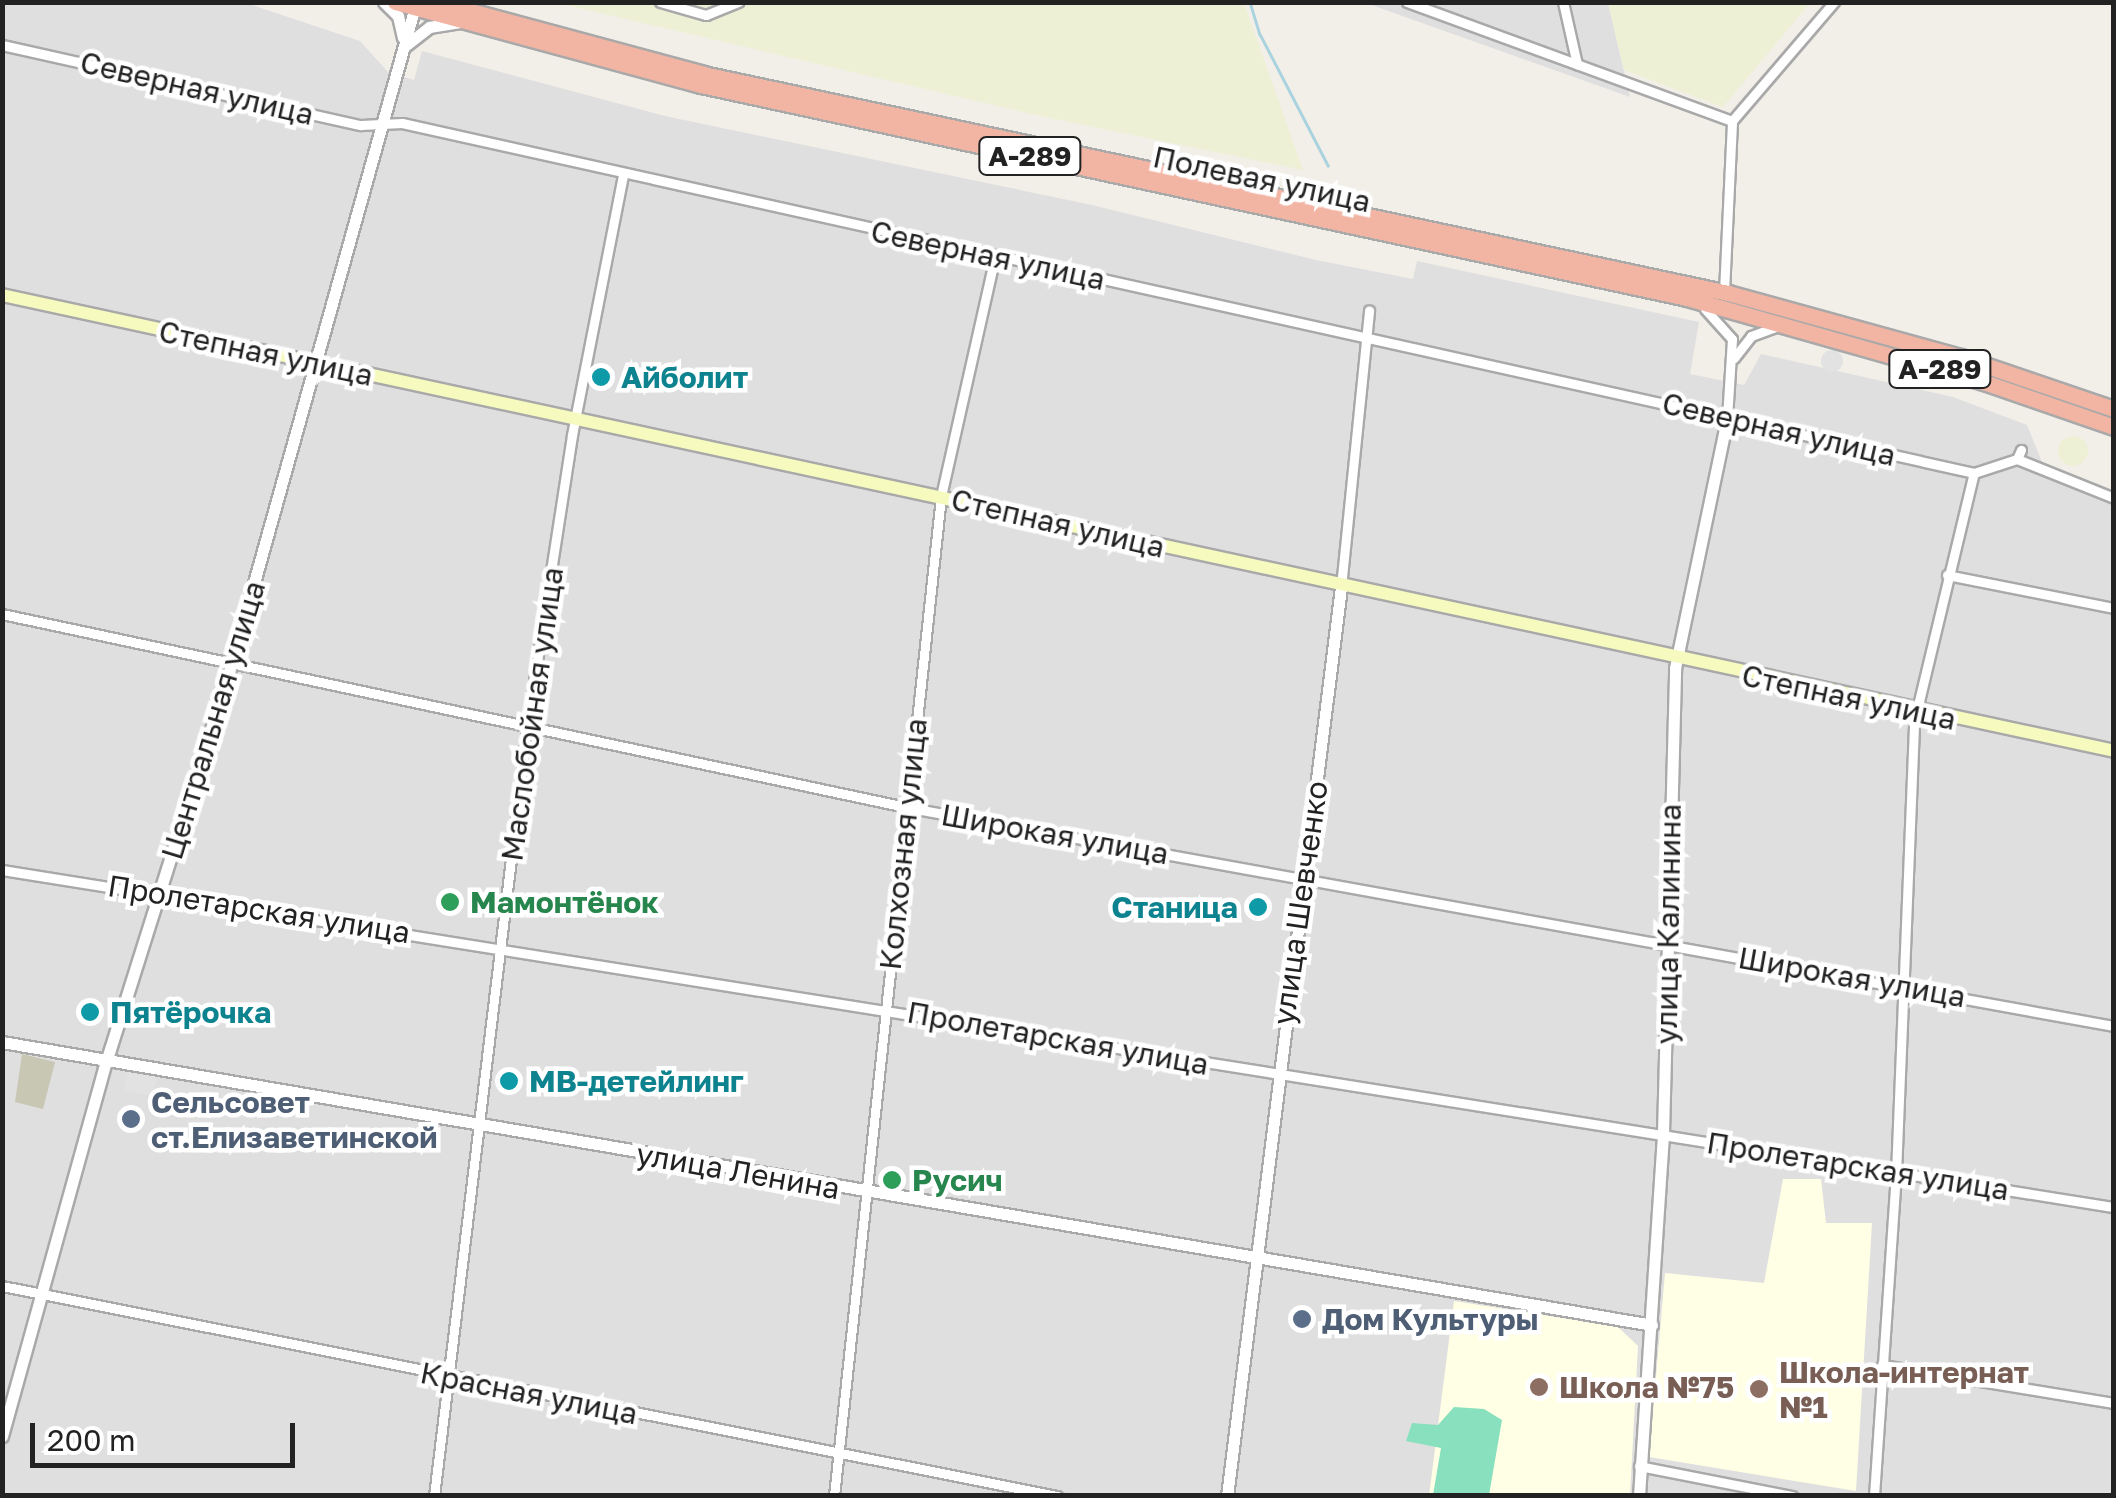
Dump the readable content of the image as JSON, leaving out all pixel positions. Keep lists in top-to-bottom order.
{
  "streets": {
    "highway": ["А-289", "Полевая улица"],
    "main road": ["Степная улица"],
    "street": [
      "Северная улица",
      "Маслобойная улица",
      "Центральная улица",
      "Широкая улица",
      "Колхозная улица",
      "улица Шевченко",
      "Пролетарская улица",
      "улица Калинина",
      "улица Ленина",
      "Красная улица"
    ]
  },
  "crossings": [
    ["Северная улица", "Маслобойная улица"],
    ["Северная улица", "Центральная улица"],
    ["Северная улица", "Колхозная улица"],
    ["Северная улица", "улица Шевченко"],
    ["Северная улица", "улица Калинина"],
    ["А-289", "Полевая улица"],
    ["А-289", "улица Калинина"],
    ["Полевая улица", "Центральная улица"],
    ["Степная улица", "Маслобойная улица"],
    ["Степная улица", "Центральная улица"],
    ["Степная улица", "Колхозная улица"],
    ["Степная улица", "улица Шевченко"],
    ["Степная улица", "улица Калинина"],
    ["Маслобойная улица", "Широкая улица"],
    ["Маслобойная улица", "Пролетарская улица"],
    ["Маслобойная улица", "улица Ленина"],
    ["Маслобойная улица", "Красная улица"],
    ["Центральная улица", "Широкая улица"],
    ["Центральная улица", "Пролетарская улица"],
    ["Центральная улица", "улица Ленина"],
    ["Центральная улица", "Красная улица"],
    ["Широкая улица", "Колхозная улица"],
    ["Широкая улица", "улица Шевченко"],
    ["Широкая улица", "улица Калинина"],
    ["Колхозная улица", "Пролетарская улица"],
    ["Колхозная улица", "улица Ленина"],
    ["Колхозная улица", "Красная улица"],
    ["улица Шевченко", "Пролетарская улица"],
    ["улица Шевченко", "улица Ленина"],
    ["Пролетарская улица", "улица Калинина"],
    ["улица Калинина", "улица Ленина"]
  ],
  "places": [
    "Айболит",
    "Мамонтёнок",
    "Станица",
    "Пятёрочка",
    "MB-детейлинг",
    "Сельсовет ст.Елизаветинской",
    "Русич",
    "Дом Культуры",
    "Школа №75",
    "Школа-интернат №1"
  ],
  "scale_bar": "200 m"
}
